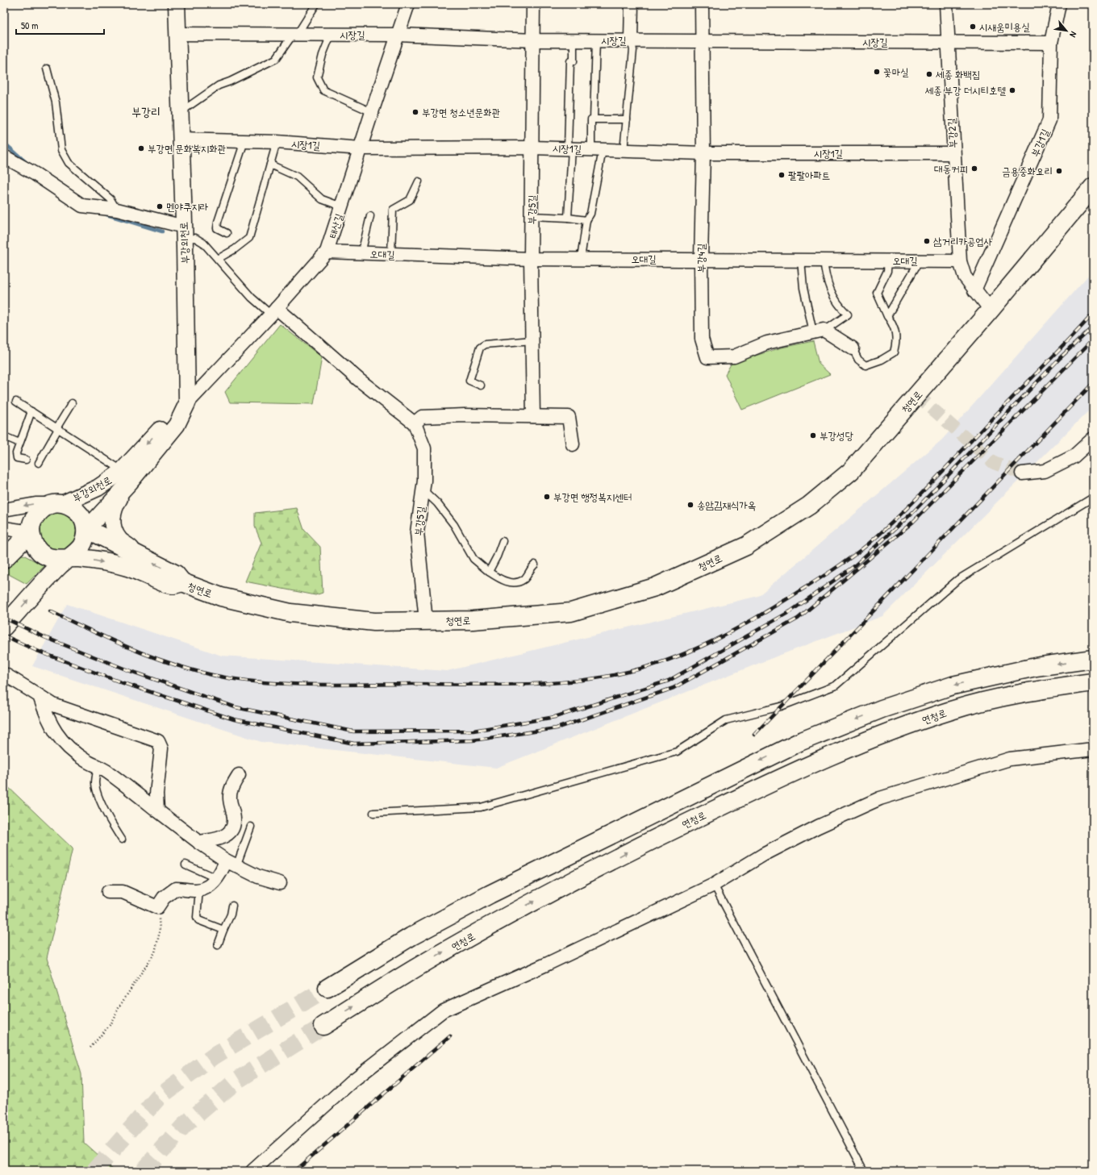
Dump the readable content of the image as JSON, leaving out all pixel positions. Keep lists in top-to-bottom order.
{
  "streets": {
    "main road": ["청연로", "연청로"],
    "street": [
      "시장길",
      "부강2길",
      "부강1길",
      "시장1길",
      "부강5길",
      "태산길",
      "부강외천로",
      "오대길",
      "부강4길"
    ]
  },
  "crossings": [
    ["시장길", "부강2길"],
    ["시장길", "부강1길"],
    ["시장길", "부강5길"],
    ["시장길", "태산길"],
    ["시장길", "부강외천로"],
    ["시장길", "부강4길"],
    ["부강2길", "부강1길"],
    ["부강2길", "시장1길"],
    ["부강2길", "오대길"],
    ["부강2길", "청연로"],
    ["시장1길", "부강5길"],
    ["시장1길", "태산길"],
    ["시장1길", "부강외천로"],
    ["시장1길", "부강4길"],
    ["부강5길", "오대길"],
    ["부강5길", "청연로"],
    ["태산길", "부강외천로"],
    ["태산길", "오대길"],
    ["오대길", "부강4길"]
  ],
  "districts": ["부강리"],
  "places": [
    "시새움미용실",
    "꽃마실",
    "세종 화백집",
    "세종 부강 더시티호텔",
    "부강면 청소년문화관",
    "부강면 문화복지화관",
    "대동커피",
    "금용중화요리",
    "팔팔아파트",
    "멘야쿠지라",
    "삼거리카공업사",
    "부강성당",
    "부강면 행정복지센터",
    "송암김재식가옥"
  ],
  "scale_bar": "50 m",
  "north": "bottom right"
}
